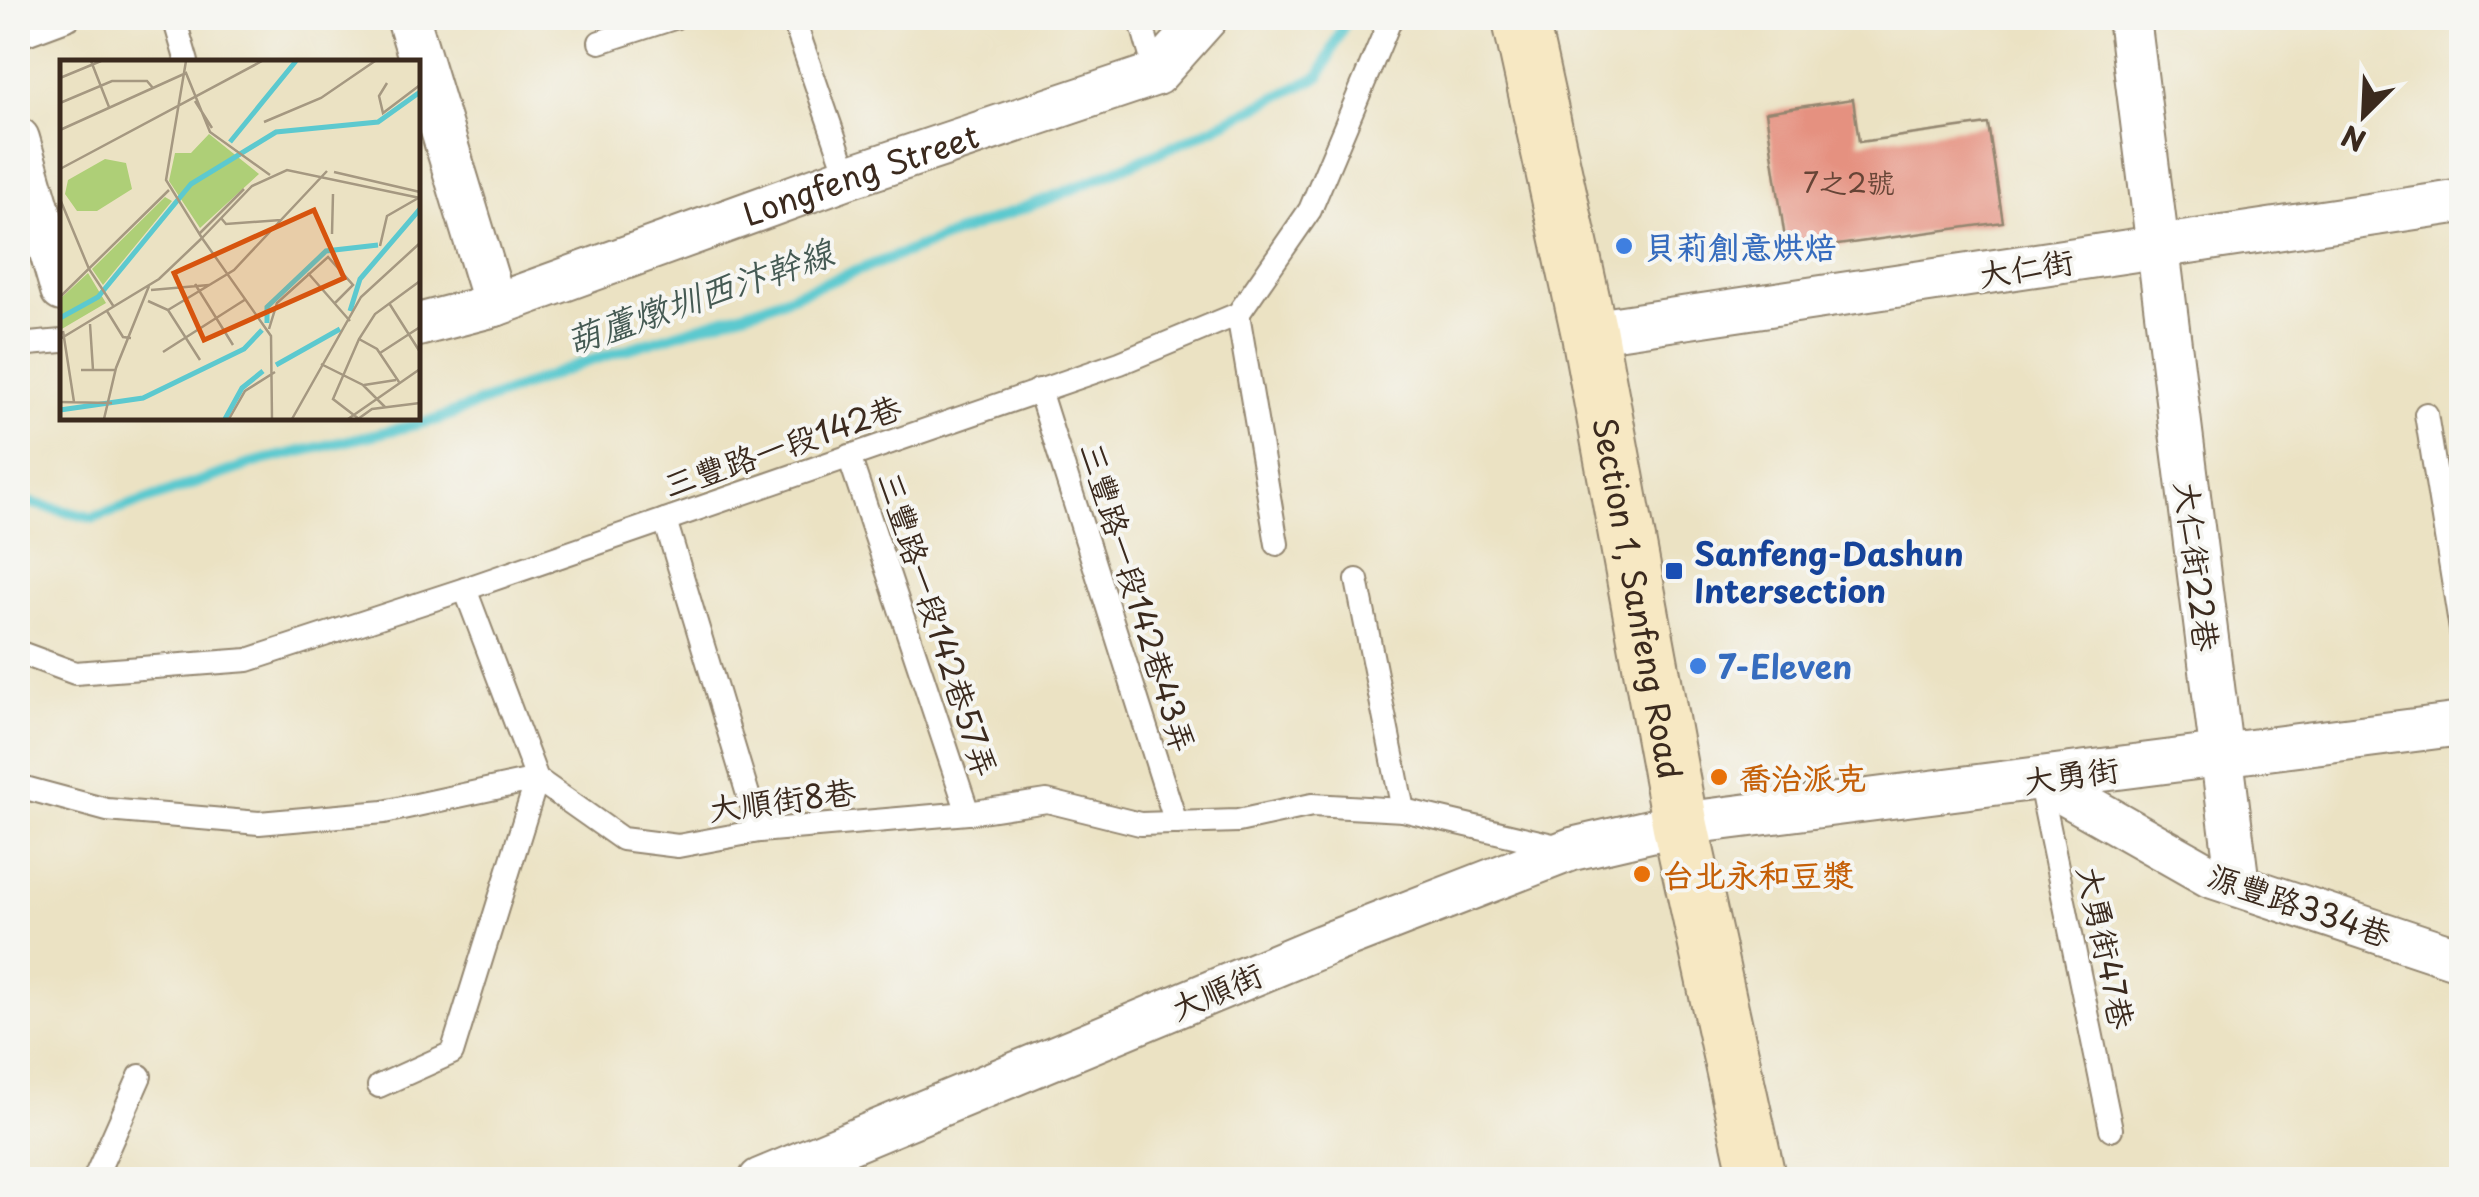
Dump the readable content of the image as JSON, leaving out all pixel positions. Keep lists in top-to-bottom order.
{
  "streets": {
    "street": [
      "Longfeng Street",
      "大仁街",
      "大仁街22巷",
      "Section 1, Sanfeng Road",
      "大勇街",
      "源豐路334巷",
      "大順街"
    ],
    "lane": [
      "三豐路一段142巷",
      "三豐路一段142巷43弄",
      "三豐路一段142巷57弄",
      "大順街8巷",
      "大勇街47巷"
    ]
  },
  "crossings": [
    ["大仁街", "大仁街22巷"],
    ["大仁街", "Section 1, Sanfeng Road"],
    ["三豐路一段142巷", "三豐路一段142巷43弄"],
    ["三豐路一段142巷", "三豐路一段142巷57弄"],
    ["大仁街22巷", "大勇街"],
    ["大仁街22巷", "源豐路334巷"],
    ["三豐路一段142巷43弄", "大順街8巷"],
    ["Section 1, Sanfeng Road", "大勇街"],
    ["Section 1, Sanfeng Road", "大順街"],
    ["三豐路一段142巷57弄", "大順街8巷"],
    ["大勇街", "源豐路334巷"],
    ["大勇街", "大勇街47巷"],
    ["大勇街", "大順街"],
    ["大順街8巷", "大順街"],
    ["源豐路334巷", "大勇街47巷"]
  ],
  "water": ["葫蘆燉圳西汴幹線"],
  "places": {
    "other": [
      "貝莉創意烘焙",
      "7-Eleven",
      "喬治派克",
      "台北永和豆漿"
    ],
    "transit": ["Sanfeng-Dashun Intersection"]
  },
  "house_numbers": ["7之2號"],
  "north": "bottom left"
}
